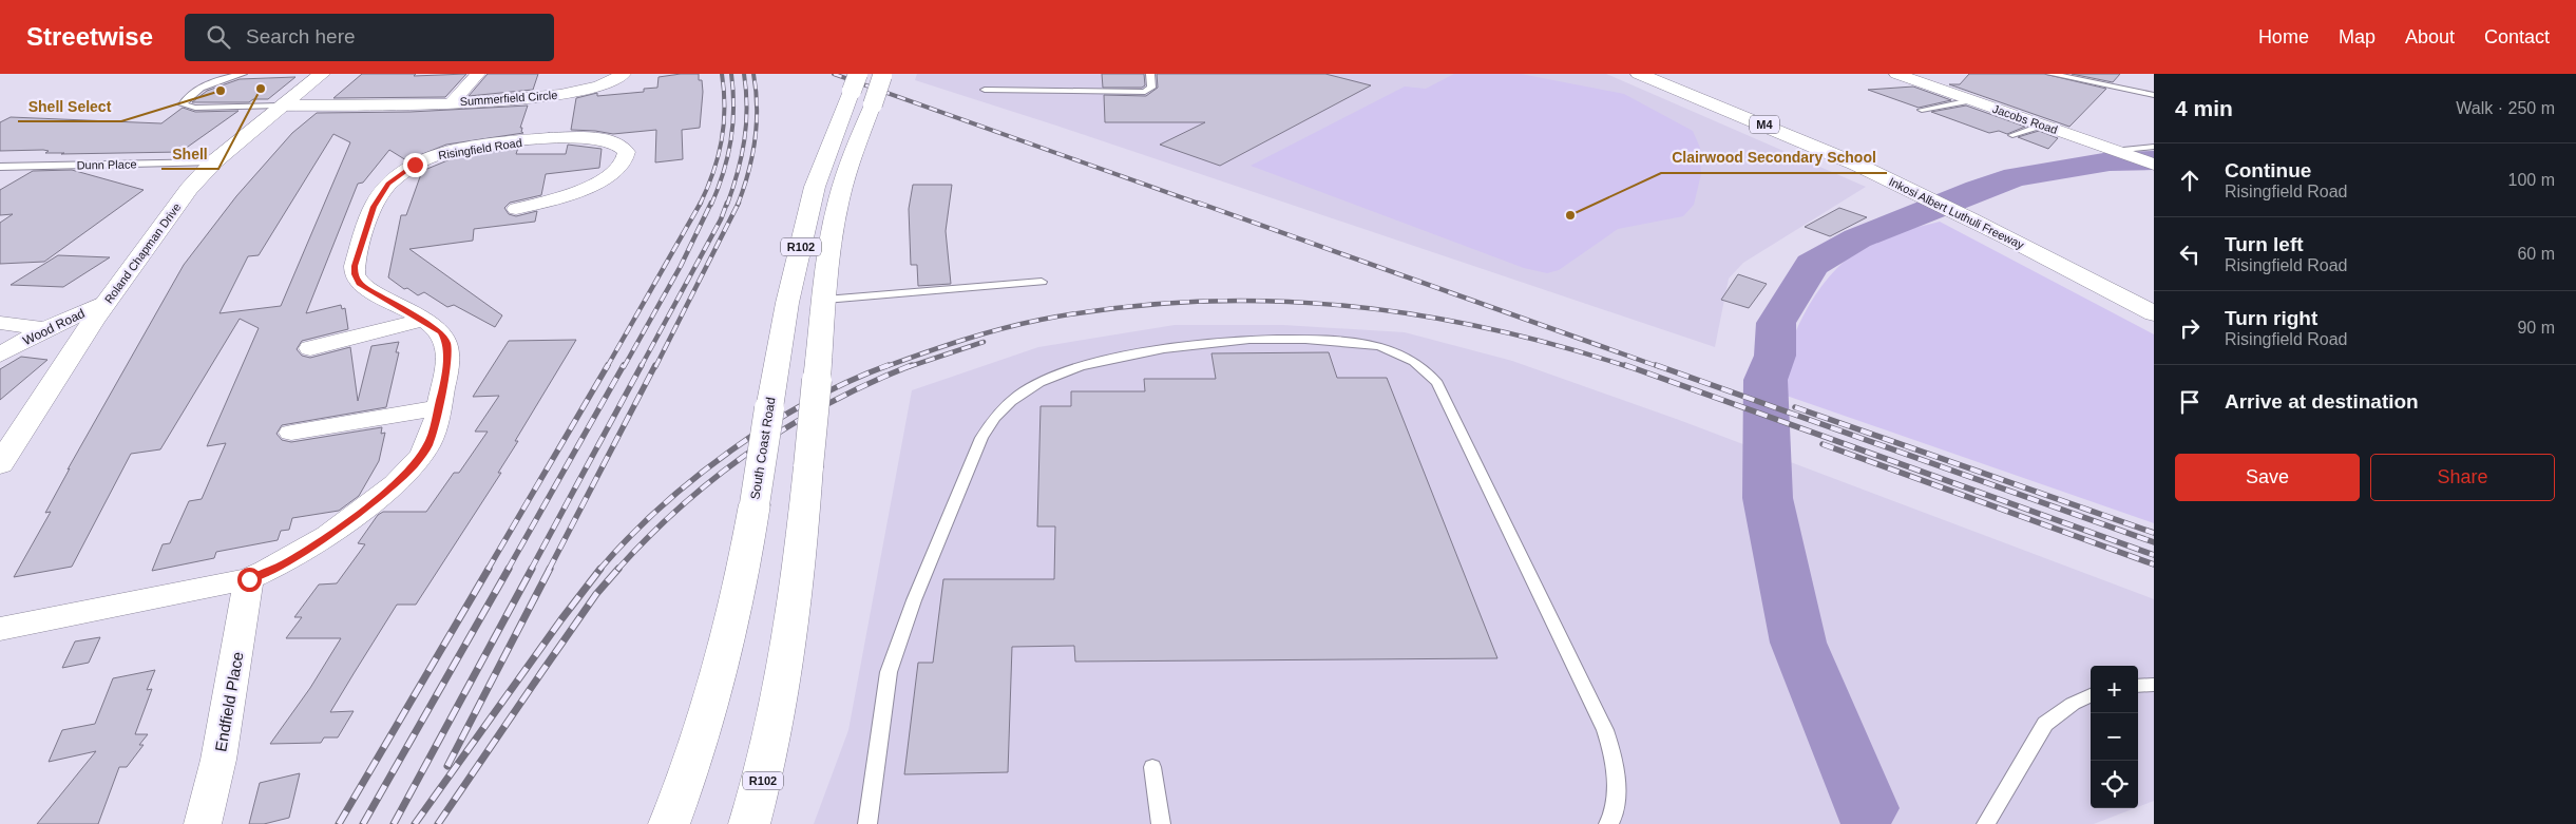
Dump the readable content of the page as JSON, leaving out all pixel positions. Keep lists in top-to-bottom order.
{
  "streets": {
    "main road": [
      "M4",
      "Inkosi Albert Luthuli Freeway",
      "R102",
      "Roland Chapman Drive",
      "South Coast Road"
    ],
    "street": [
      "Summerfield Circle",
      "Jacobs Road",
      "Risingfield Road",
      "Wood Road",
      "Endfield Place"
    ],
    "lane": ["Dunn Place"]
  },
  "crossings": [
    ["Summerfield Circle", "Roland Chapman Drive"],
    ["Risingfield Road", "Endfield Place"],
    ["Dunn Place", "Roland Chapman Drive"],
    ["Roland Chapman Drive", "Wood Road"]
  ],
  "places": ["Shell", "Shell Select", "Clairwood Secondary School"],
  "page": {
    "header": "Streetwise",
    "search": "Search here",
    "nav": [
      "Home",
      "Map",
      "About",
      "Contact"
    ],
    "heading": ["4 min", "Walk · 250 m"],
    "list": [
      ["Continue", "Risingfield Road", "100 m"],
      ["Turn left", "Risingfield Road", "60 m"],
      ["Turn right", "Risingfield Road", "90 m"],
      "Arrive at destination"
    ],
    "buttons": ["Save", "Share"],
    "map_buttons": ["+", "−"]
  }
}
